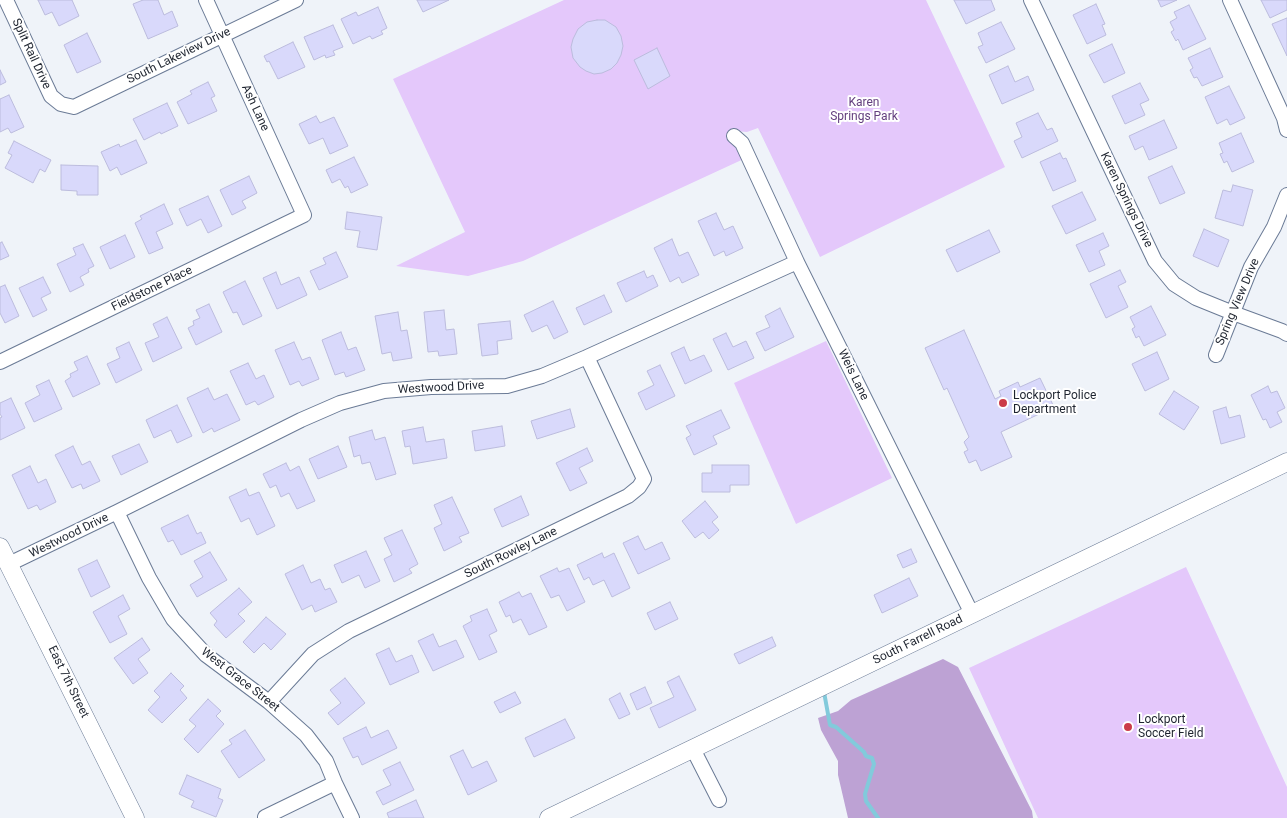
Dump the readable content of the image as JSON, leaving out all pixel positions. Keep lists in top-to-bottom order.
{
  "streets": {
    "street": [
      "Split Rail Drive",
      "South Lakeview Drive",
      "Ash Lane",
      "Karen Springs Drive",
      "Fieldstone Place",
      "Spring View Drive",
      "Weis Lane",
      "Westwood Drive",
      "South Rowley Lane",
      "South Farrell Road",
      "West Grace Street",
      "East 7th Street"
    ]
  },
  "crossings": [
    ["Split Rail Drive", "South Lakeview Drive"],
    ["South Lakeview Drive", "Ash Lane"],
    ["Ash Lane", "Fieldstone Place"],
    ["Karen Springs Drive", "Spring View Drive"],
    ["Weis Lane", "Westwood Drive"],
    ["Weis Lane", "South Farrell Road"],
    ["Westwood Drive", "South Rowley Lane"],
    ["Westwood Drive", "West Grace Street"],
    ["Westwood Drive", "East 7th Street"],
    ["South Rowley Lane", "West Grace Street"]
  ],
  "parks": ["Karen Springs Park"],
  "places": ["Lockport Police Department", "Lockport Soccer Field"]
}
